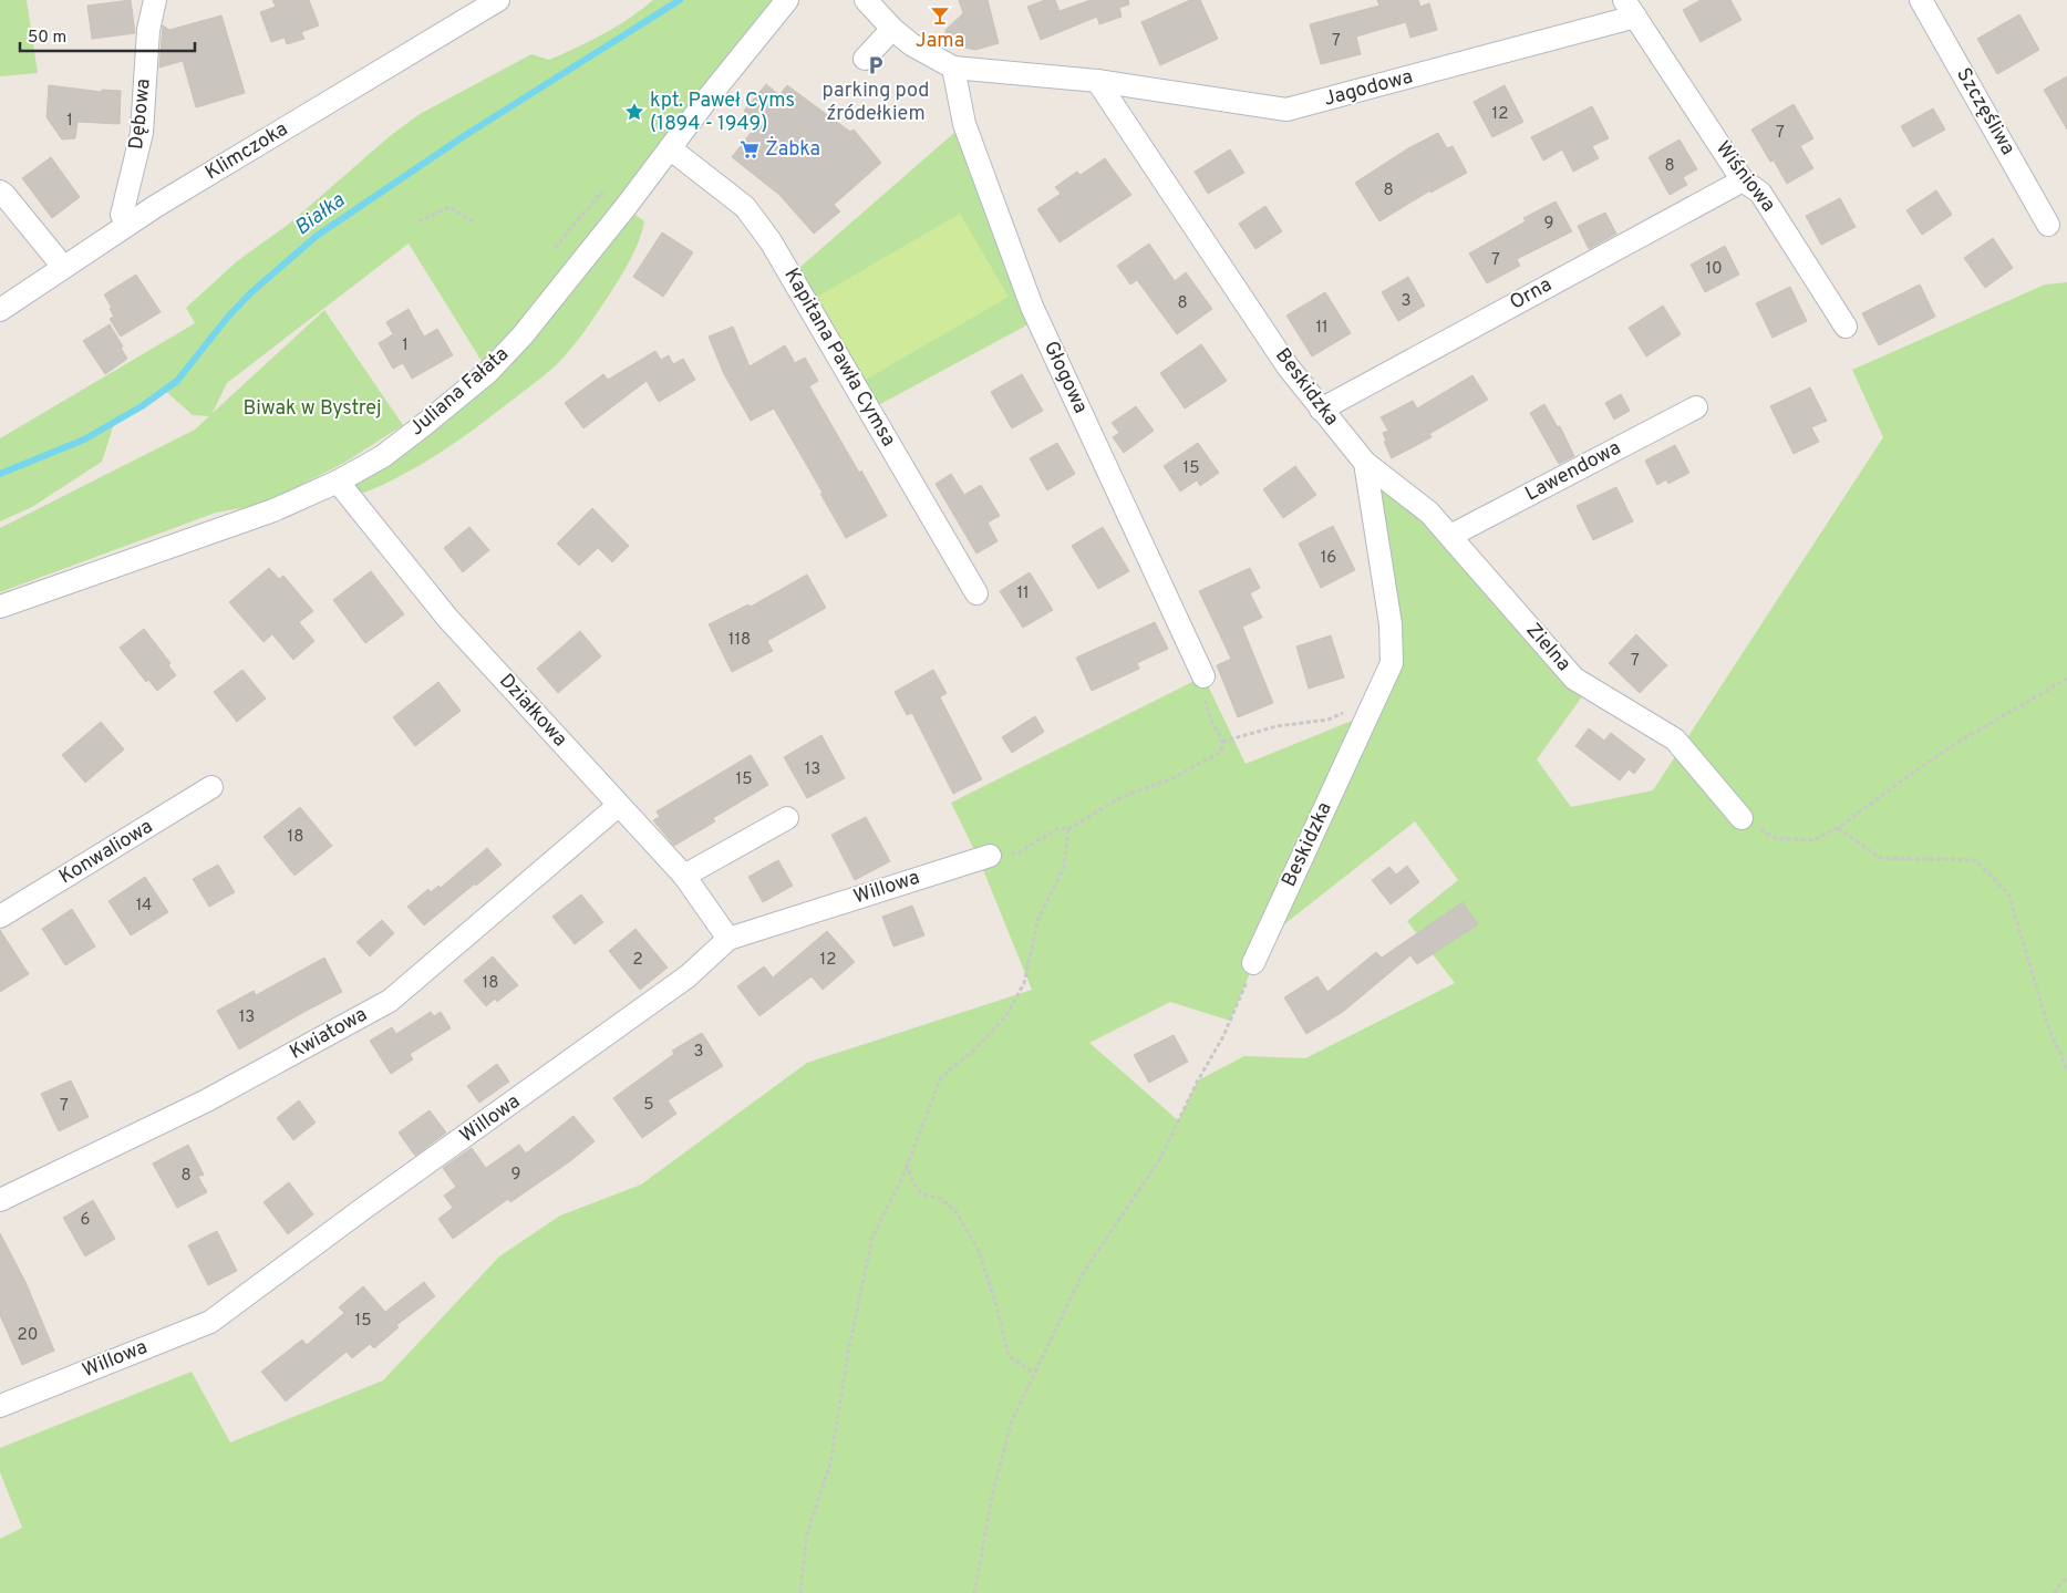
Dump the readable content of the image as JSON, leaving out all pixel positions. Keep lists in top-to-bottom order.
{
  "streets": {
    "street": [
      "Jagodowa",
      "Szczęśliwa",
      "Dębowa",
      "Klimczoka",
      "Wiśniowa",
      "Orna",
      "Kapitana Pawła Cymsa",
      "Głogowa",
      "Beskidzka",
      "Juliana Fałata",
      "Lawendowa",
      "Zielna",
      "Działkowa",
      "Konwaliowa",
      "Willowa",
      "Kwiatowa"
    ]
  },
  "crossings": [
    ["Jagodowa", "Wiśniowa"],
    ["Jagodowa", "Beskidzka"],
    ["Dębowa", "Klimczoka"],
    ["Wiśniowa", "Orna"],
    ["Orna", "Beskidzka"],
    ["Kapitana Pawła Cymsa", "Juliana Fałata"],
    ["Beskidzka", "Zielna"],
    ["Juliana Fałata", "Działkowa"],
    ["Lawendowa", "Zielna"],
    ["Działkowa", "Willowa"],
    ["Działkowa", "Kwiatowa"]
  ],
  "water": ["Białka"],
  "parks": ["Biwak w Bystrej"],
  "places": {
    "bar": ["Jama"],
    "parking": ["parking pod źródełkiem"],
    "place": ["kpt. Paweł Cyms (1894 - 1949)"],
    "supermarket": ["Żabka"]
  },
  "house_numbers": [
    "7",
    "12",
    "1",
    "7",
    "8",
    "8",
    "9",
    "7",
    "10",
    "3",
    "8",
    "11",
    "1",
    "15",
    "16",
    "11",
    "118",
    "7",
    "13",
    "15",
    "18",
    "14",
    "2",
    "12",
    "18",
    "13",
    "3",
    "5",
    "7",
    "9",
    "8",
    "6",
    "15",
    "20"
  ],
  "scale_bar": "50 m"
}
